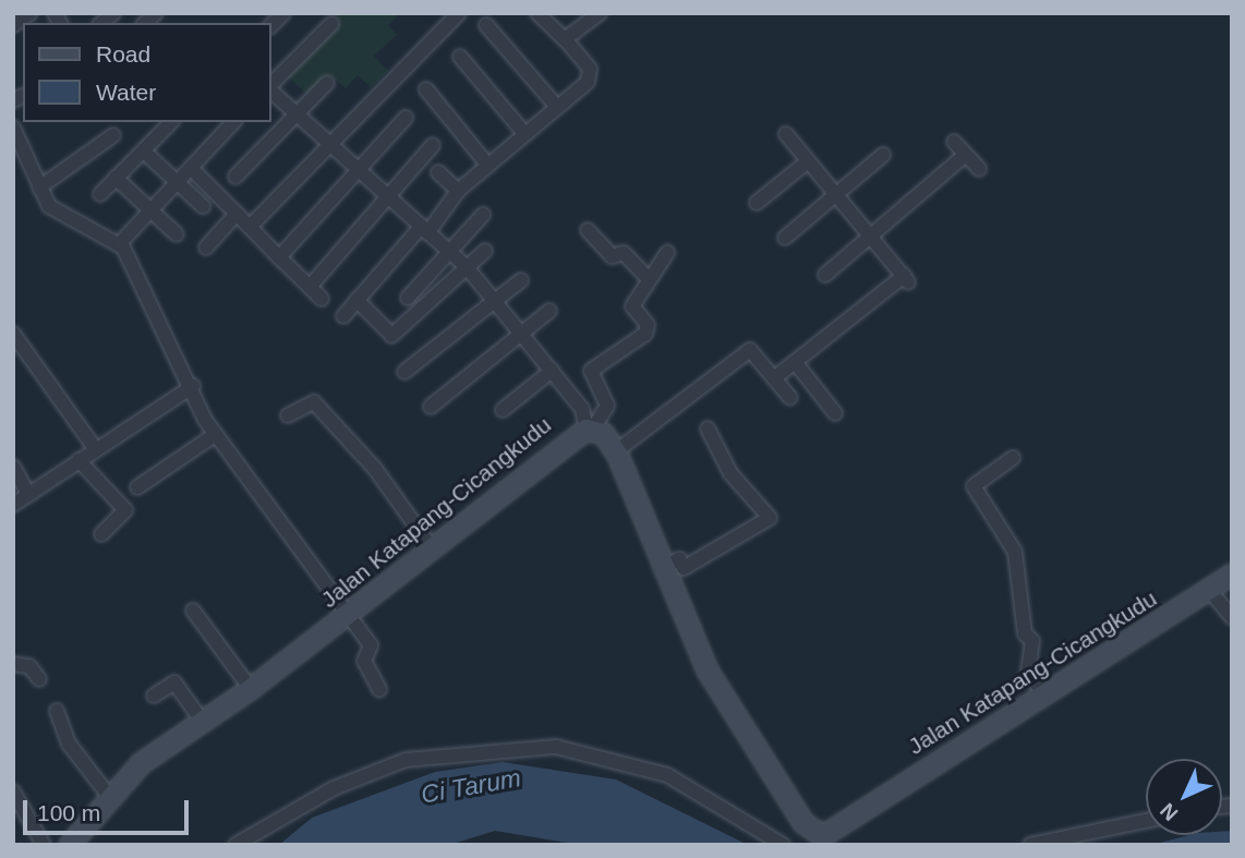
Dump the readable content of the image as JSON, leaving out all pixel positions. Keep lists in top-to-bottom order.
{
  "streets": {
    "street": ["Jalan Katapang-Cicangkudu"]
  },
  "water": ["Ci Tarum"],
  "legend": ["Road", "Water"],
  "scale_bar": "100 m",
  "north": "bottom left"
}
